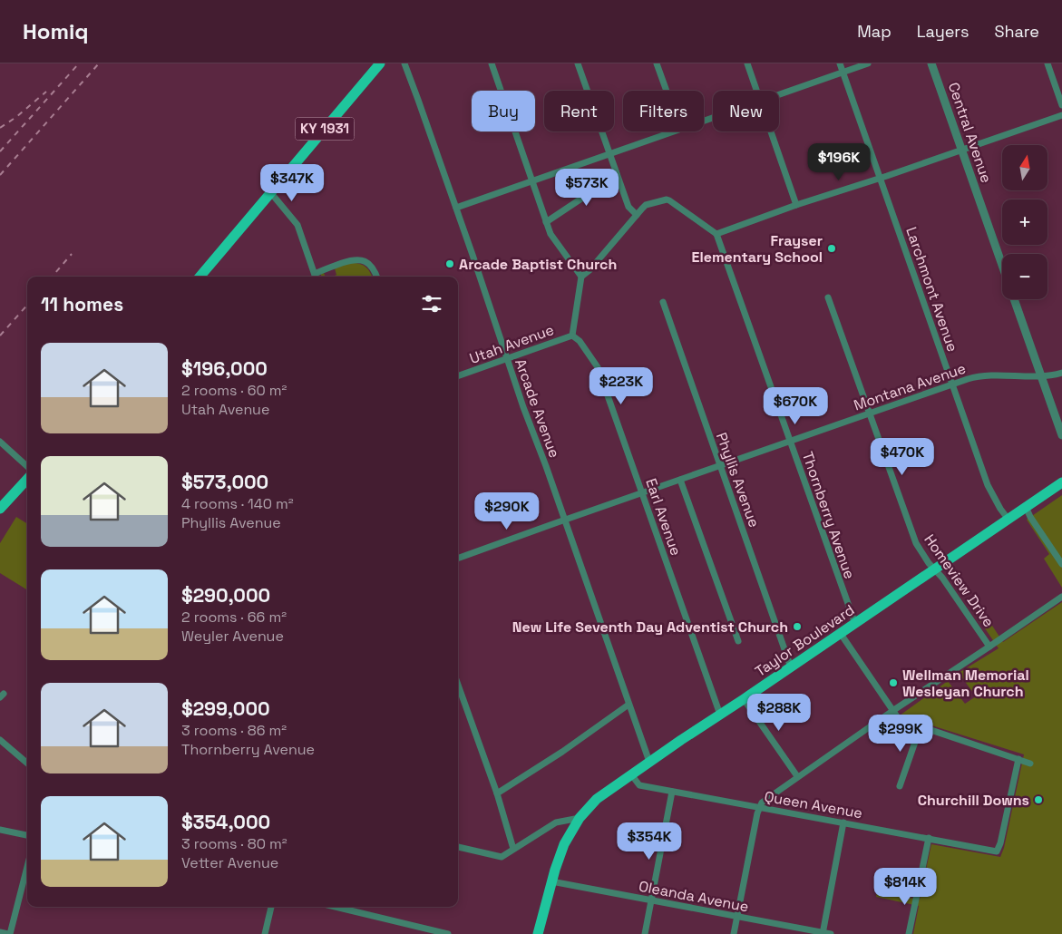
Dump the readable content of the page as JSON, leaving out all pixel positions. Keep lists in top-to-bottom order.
{
  "streets": {
    "main road": ["KY 1931", "Taylor Boulevard"],
    "street": [
      "Central Avenue",
      "Larchmont Avenue",
      "Utah Avenue",
      "Montana Avenue",
      "Arcade Avenue",
      "Phyllis Avenue",
      "Thornberry Avenue",
      "Earl Avenue",
      "Homeview Drive",
      "Queen Avenue",
      "Oleanda Avenue"
    ]
  },
  "crossings": [
    ["Larchmont Avenue", "Montana Avenue"],
    ["Larchmont Avenue", "Taylor Boulevard"],
    ["Utah Avenue", "Arcade Avenue"],
    ["Utah Avenue", "Earl Avenue"],
    ["Montana Avenue", "Arcade Avenue"],
    ["Montana Avenue", "Phyllis Avenue"],
    ["Montana Avenue", "Thornberry Avenue"],
    ["Montana Avenue", "Earl Avenue"],
    ["Montana Avenue", "Homeview Drive"],
    ["Arcade Avenue", "Taylor Boulevard"],
    ["Phyllis Avenue", "Taylor Boulevard"],
    ["Thornberry Avenue", "Taylor Boulevard"],
    ["Earl Avenue", "Taylor Boulevard"],
    ["Homeview Drive", "Taylor Boulevard"],
    ["Taylor Boulevard", "Queen Avenue"],
    ["Taylor Boulevard", "Oleanda Avenue"]
  ],
  "places": [
    "Frayser Elementary School",
    "Arcade Baptist Church",
    "New Life Seventh Day Adventist Church",
    "Wellman Memorial Wesleyan Church",
    "Churchill Downs"
  ],
  "north": "top",
  "page": {
    "header": "Homiq",
    "nav": ["Map", "Layers", "Share"],
    "chip": [
      "Buy",
      "Rent",
      "Filters",
      "New"
    ],
    "price": [
      "$196K",
      "$347K",
      "$573K",
      "$223K",
      "$670K",
      "$470K",
      "$290K",
      "$288K",
      "$299K",
      "$354K",
      "$814K"
    ],
    "map_buttons": ["+", "−"],
    "heading": "11 homes",
    "list": [
      {
        "name": "$196,000",
        "note": "2 rooms · 60 m² · Utah Avenue"
      },
      {
        "name": "$573,000",
        "note": "4 rooms · 140 m² · Phyllis Avenue"
      },
      {
        "name": "$290,000",
        "note": "2 rooms · 66 m² · Weyler Avenue"
      },
      {
        "name": "$299,000",
        "note": "3 rooms · 86 m² · Thornberry Avenue"
      },
      {
        "name": "$354,000",
        "note": "3 rooms · 80 m² · Vetter Avenue"
      }
    ]
  }
}
